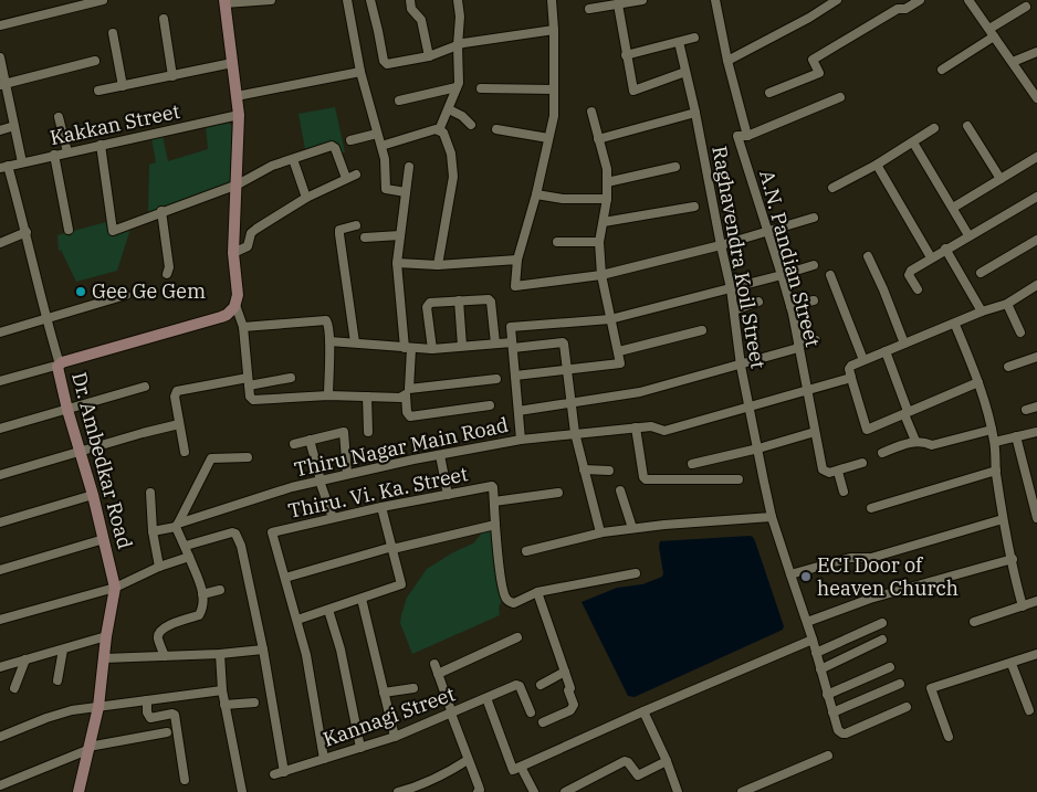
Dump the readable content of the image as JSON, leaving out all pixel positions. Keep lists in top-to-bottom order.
{
  "streets": {
    "street": [
      "Kakkan Street",
      "Raghavendra Koil Street",
      "A.N. Pandian Street",
      "Thiru Nagar Main Road",
      "Dr. Ambedkar Road",
      "Thiru. Vi. Ka. Street",
      "Kannagi Street"
    ]
  },
  "crossings": [
    ["Raghavendra Koil Street", "Thiru Nagar Main Road"],
    ["A.N. Pandian Street", "Thiru Nagar Main Road"]
  ],
  "places": ["Gee Ge Gem", "ECI Door of heaven Church"]
}
